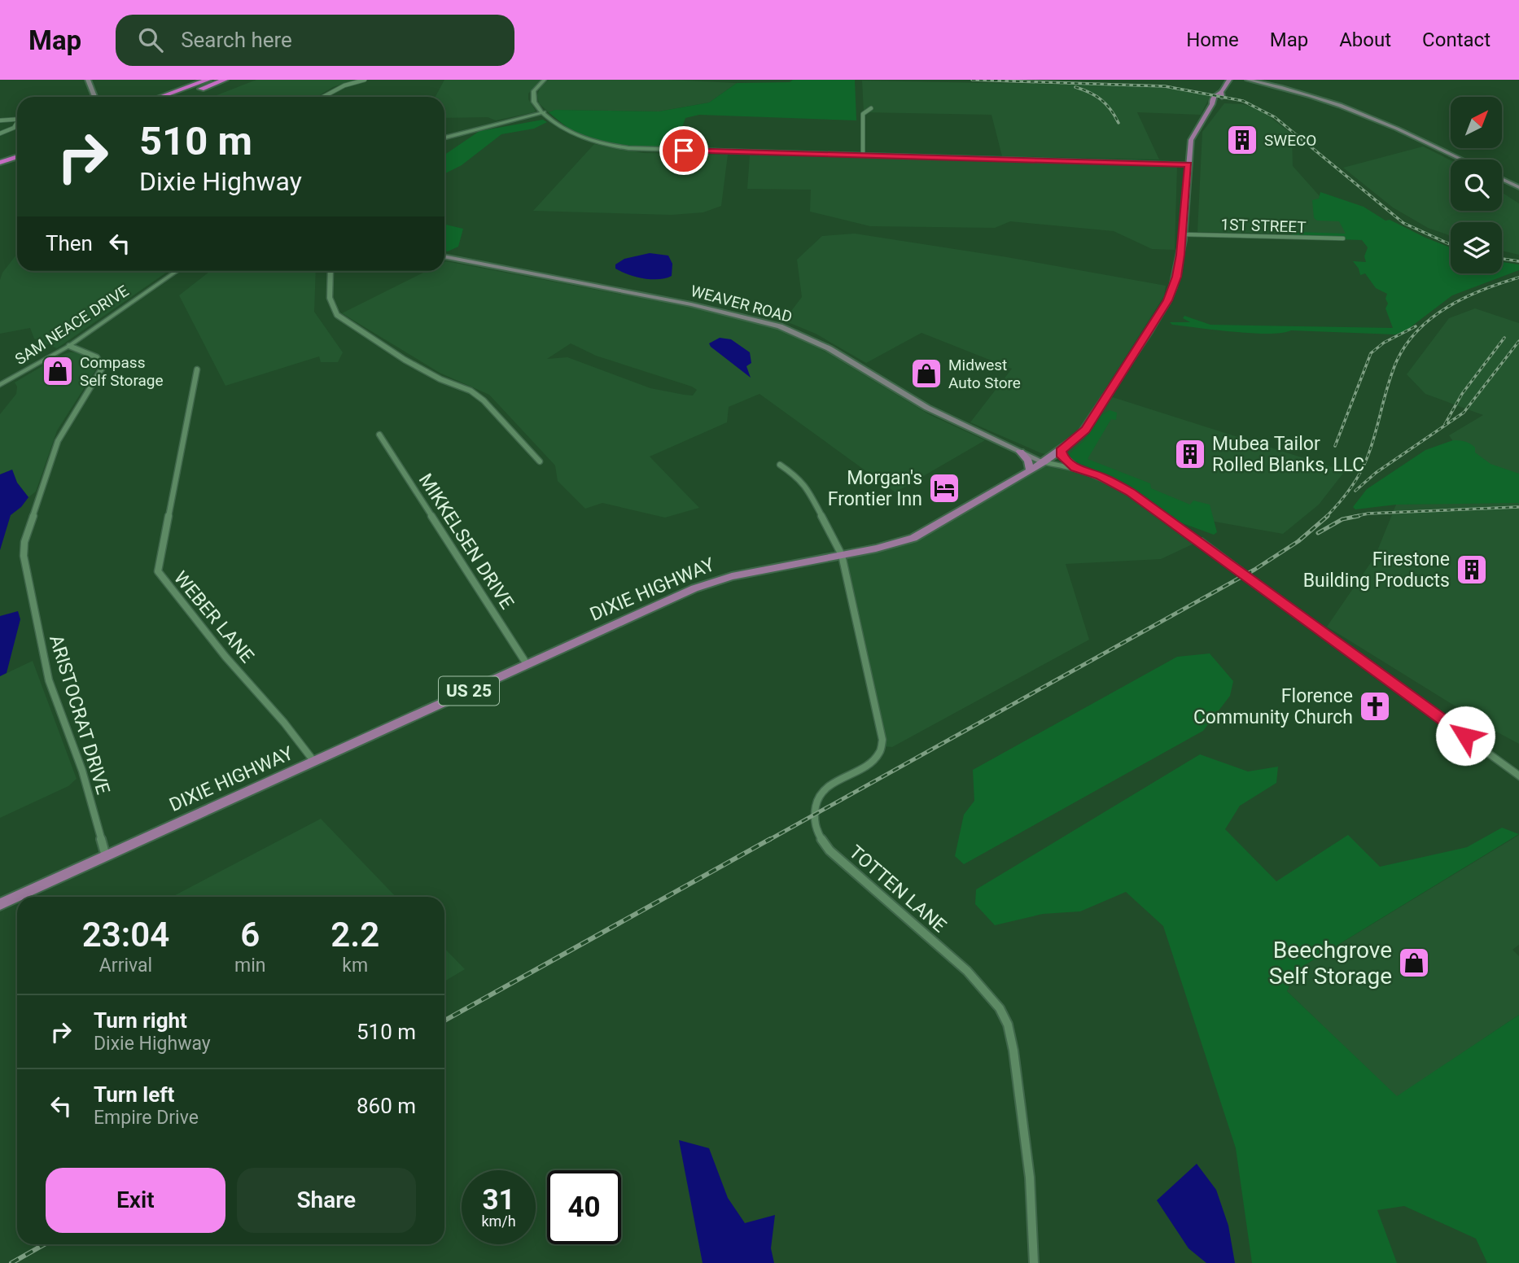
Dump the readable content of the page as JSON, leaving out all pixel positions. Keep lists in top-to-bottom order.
{
  "streets": {
    "main road": ["WEAVER ROAD", "DIXIE HIGHWAY", "US 25"],
    "street": [
      "1ST STREET",
      "SAM NEACE DRIVE",
      "MIKKELSEN DRIVE",
      "WEBER LANE",
      "ARISTOCRAT DRIVE",
      "TOTTEN LANE"
    ]
  },
  "crossings": [
    ["1ST STREET", "DIXIE HIGHWAY"],
    ["WEAVER ROAD", "DIXIE HIGHWAY"],
    ["SAM NEACE DRIVE", "ARISTOCRAT DRIVE"],
    ["MIKKELSEN DRIVE", "DIXIE HIGHWAY"],
    ["DIXIE HIGHWAY", "WEBER LANE"],
    ["DIXIE HIGHWAY", "ARISTOCRAT DRIVE"],
    ["DIXIE HIGHWAY", "TOTTEN LANE"]
  ],
  "places": {
    "building": ["SWECO", "Mubea Tailor Rolled Blanks, LLC", "Firestone Building Products"],
    "shop": ["Compass Self Storage", "Midwest Auto Store", "Beechgrove Self Storage"],
    "hotel": ["Morgan's Frontier Inn"],
    "church": ["Florence Community Church"]
  },
  "north": "top right",
  "page": {
    "header": "Map",
    "search": "Search here",
    "nav": [
      "Home",
      "Map",
      "About",
      "Contact"
    ],
    "turn": ["510 m", "Dixie Highway"],
    "then": "Then",
    "eta": [
      "23:04",
      "Arrival",
      "6",
      "min",
      "2.2",
      "km"
    ],
    "list": [
      {
        "name": "Turn right",
        "note": "Dixie Highway",
        "value": "510 m"
      },
      {
        "name": "Turn left",
        "note": "Empire Drive",
        "value": "860 m"
      }
    ],
    "buttons": ["Exit", "Share"],
    "speed": "31 km/h",
    "limit": "40"
  }
}
